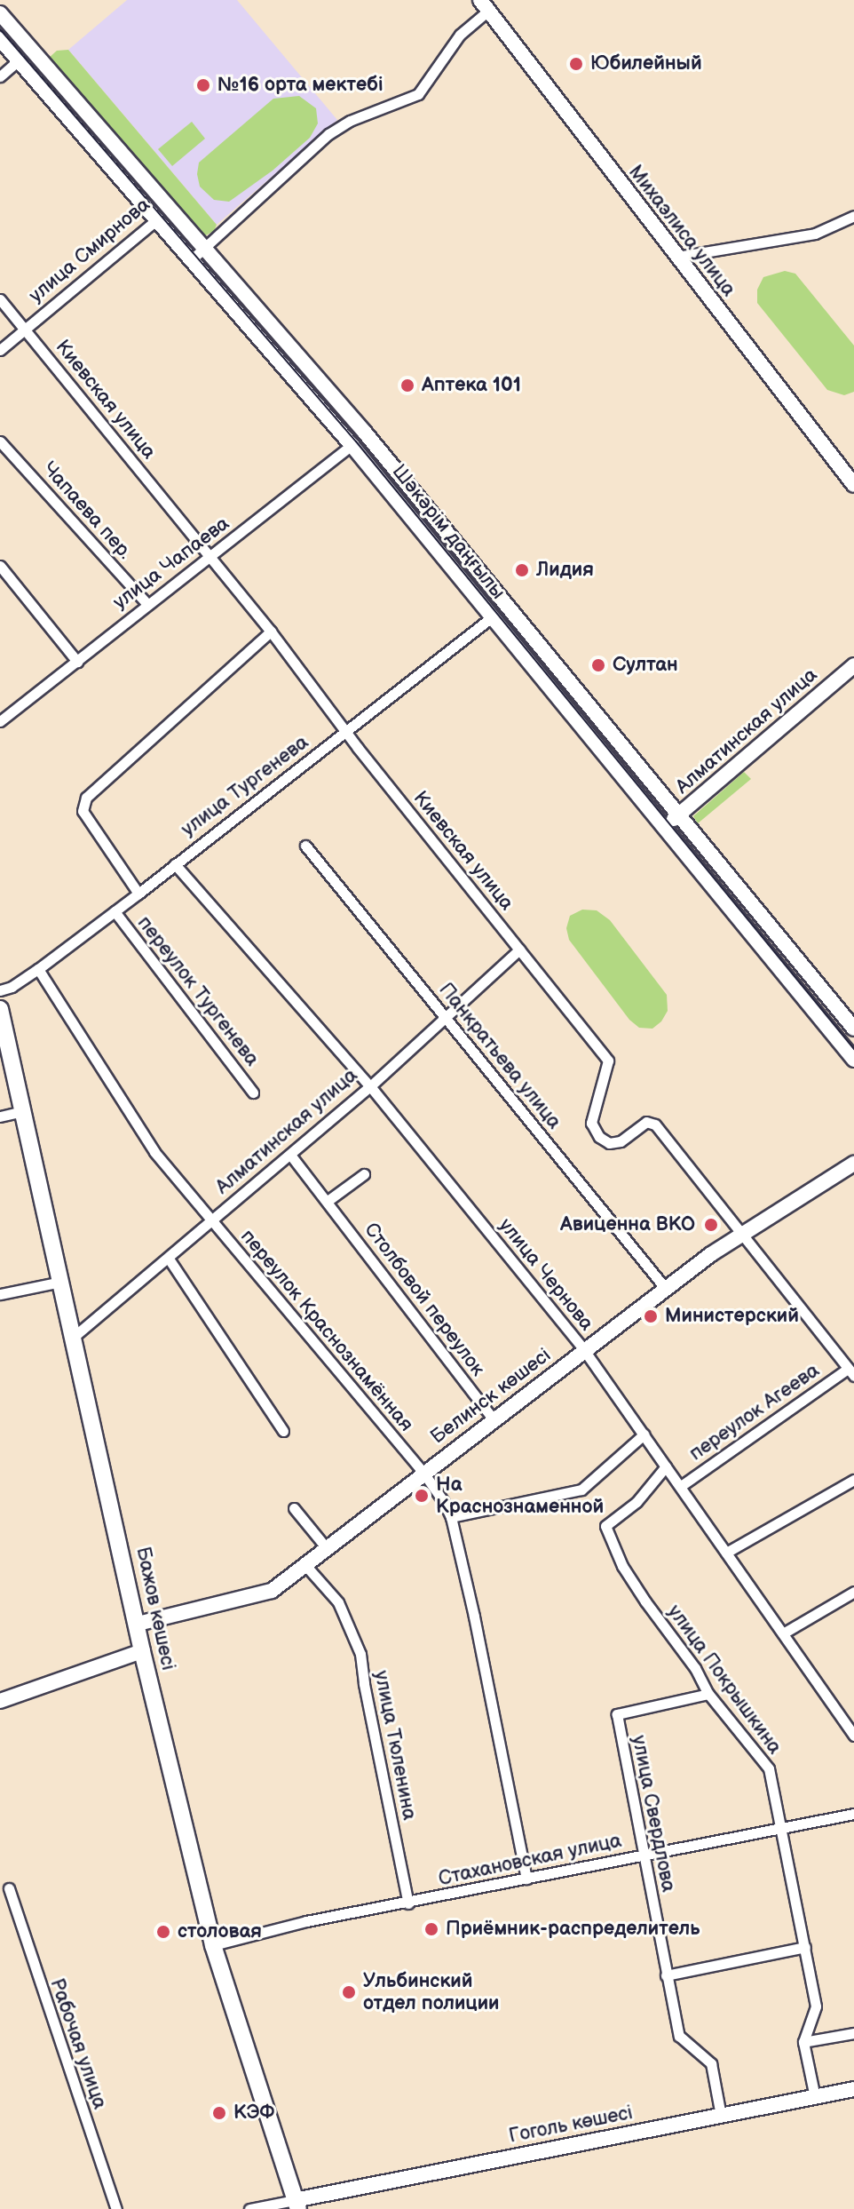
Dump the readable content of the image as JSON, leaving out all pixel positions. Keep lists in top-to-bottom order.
{
  "streets": {
    "main road": [
      "Михаэлиса улица",
      "улица Смирнова",
      "Шәкәрім даңғылы",
      "улица Чапаева",
      "Алматинская улица",
      "улица Тургенева",
      "Белинск көшесі",
      "Бажов көшесі",
      "Гоголь көшесі"
    ],
    "street": [
      "Киевская улица",
      "Чапаева пер.",
      "переулок Тургенева",
      "Панкратьева улица",
      "улица Чернова",
      "Столбовой переулок",
      "переулок Краснознамённая",
      "переулок Агеева",
      "улица Покрышкина",
      "улица Тюленина",
      "улица Свердлова",
      "Стахановская улица",
      "Рабочая улица"
    ]
  },
  "crossings": [
    ["улица Смирнова", "Киевская улица"],
    ["улица Смирнова", "Шәкәрім даңғылы"],
    ["Киевская улица", "улица Чапаева"],
    ["Киевская улица", "Алматинская улица"],
    ["Киевская улица", "улица Тургенева"],
    ["Киевская улица", "Белинск көшесі"],
    ["Киевская улица", "переулок Агеева"],
    ["Чапаева пер.", "улица Чапаева"],
    ["Шәкәрім даңғылы", "улица Чапаева"],
    ["Шәкәрім даңғылы", "Алматинская улица"],
    ["Шәкәрім даңғылы", "улица Тургенева"],
    ["Алматинская улица", "Панкратьева улица"],
    ["Алматинская улица", "улица Чернова"],
    ["Алматинская улица", "Столбовой переулок"],
    ["Алматинская улица", "переулок Краснознамённая"],
    ["Алматинская улица", "Бажов көшесі"],
    ["улица Тургенева", "переулок Тургенева"],
    ["улица Тургенева", "улица Чернова"],
    ["улица Тургенева", "переулок Краснознамённая"],
    ["Панкратьева улица", "Белинск көшесі"],
    ["улица Чернова", "Белинск көшесі"],
    ["улица Чернова", "переулок Агеева"],
    ["улица Чернова", "улица Покрышкина"],
    ["Столбовой переулок", "Белинск көшесі"],
    ["переулок Краснознамённая", "Белинск көшесі"],
    ["переулок Краснознамённая", "Стахановская улица"],
    ["Белинск көшесі", "Бажов көшесі"],
    ["Белинск көшесі", "улица Тюленина"],
    ["Бажов көшесі", "Стахановская улица"],
    ["Бажов көшесі", "Гоголь көшесі"],
    ["улица Покрышкина", "улица Свердлова"],
    ["улица Покрышкина", "Стахановская улица"],
    ["улица Тюленина", "Стахановская улица"],
    ["улица Свердлова", "Стахановская улица"],
    ["улица Свердлова", "Гоголь көшесі"]
  ],
  "places": [
    "Юбилейный",
    "№16 орта мектебі",
    "Аптека 101",
    "Лидия",
    "Султан",
    "Авиценна ВКО",
    "Министерский",
    "На Краснознаменной",
    "Приёмник-распределитель",
    "столовая",
    "Ульбинский отдел полиции",
    "КЭФ"
  ]
}
